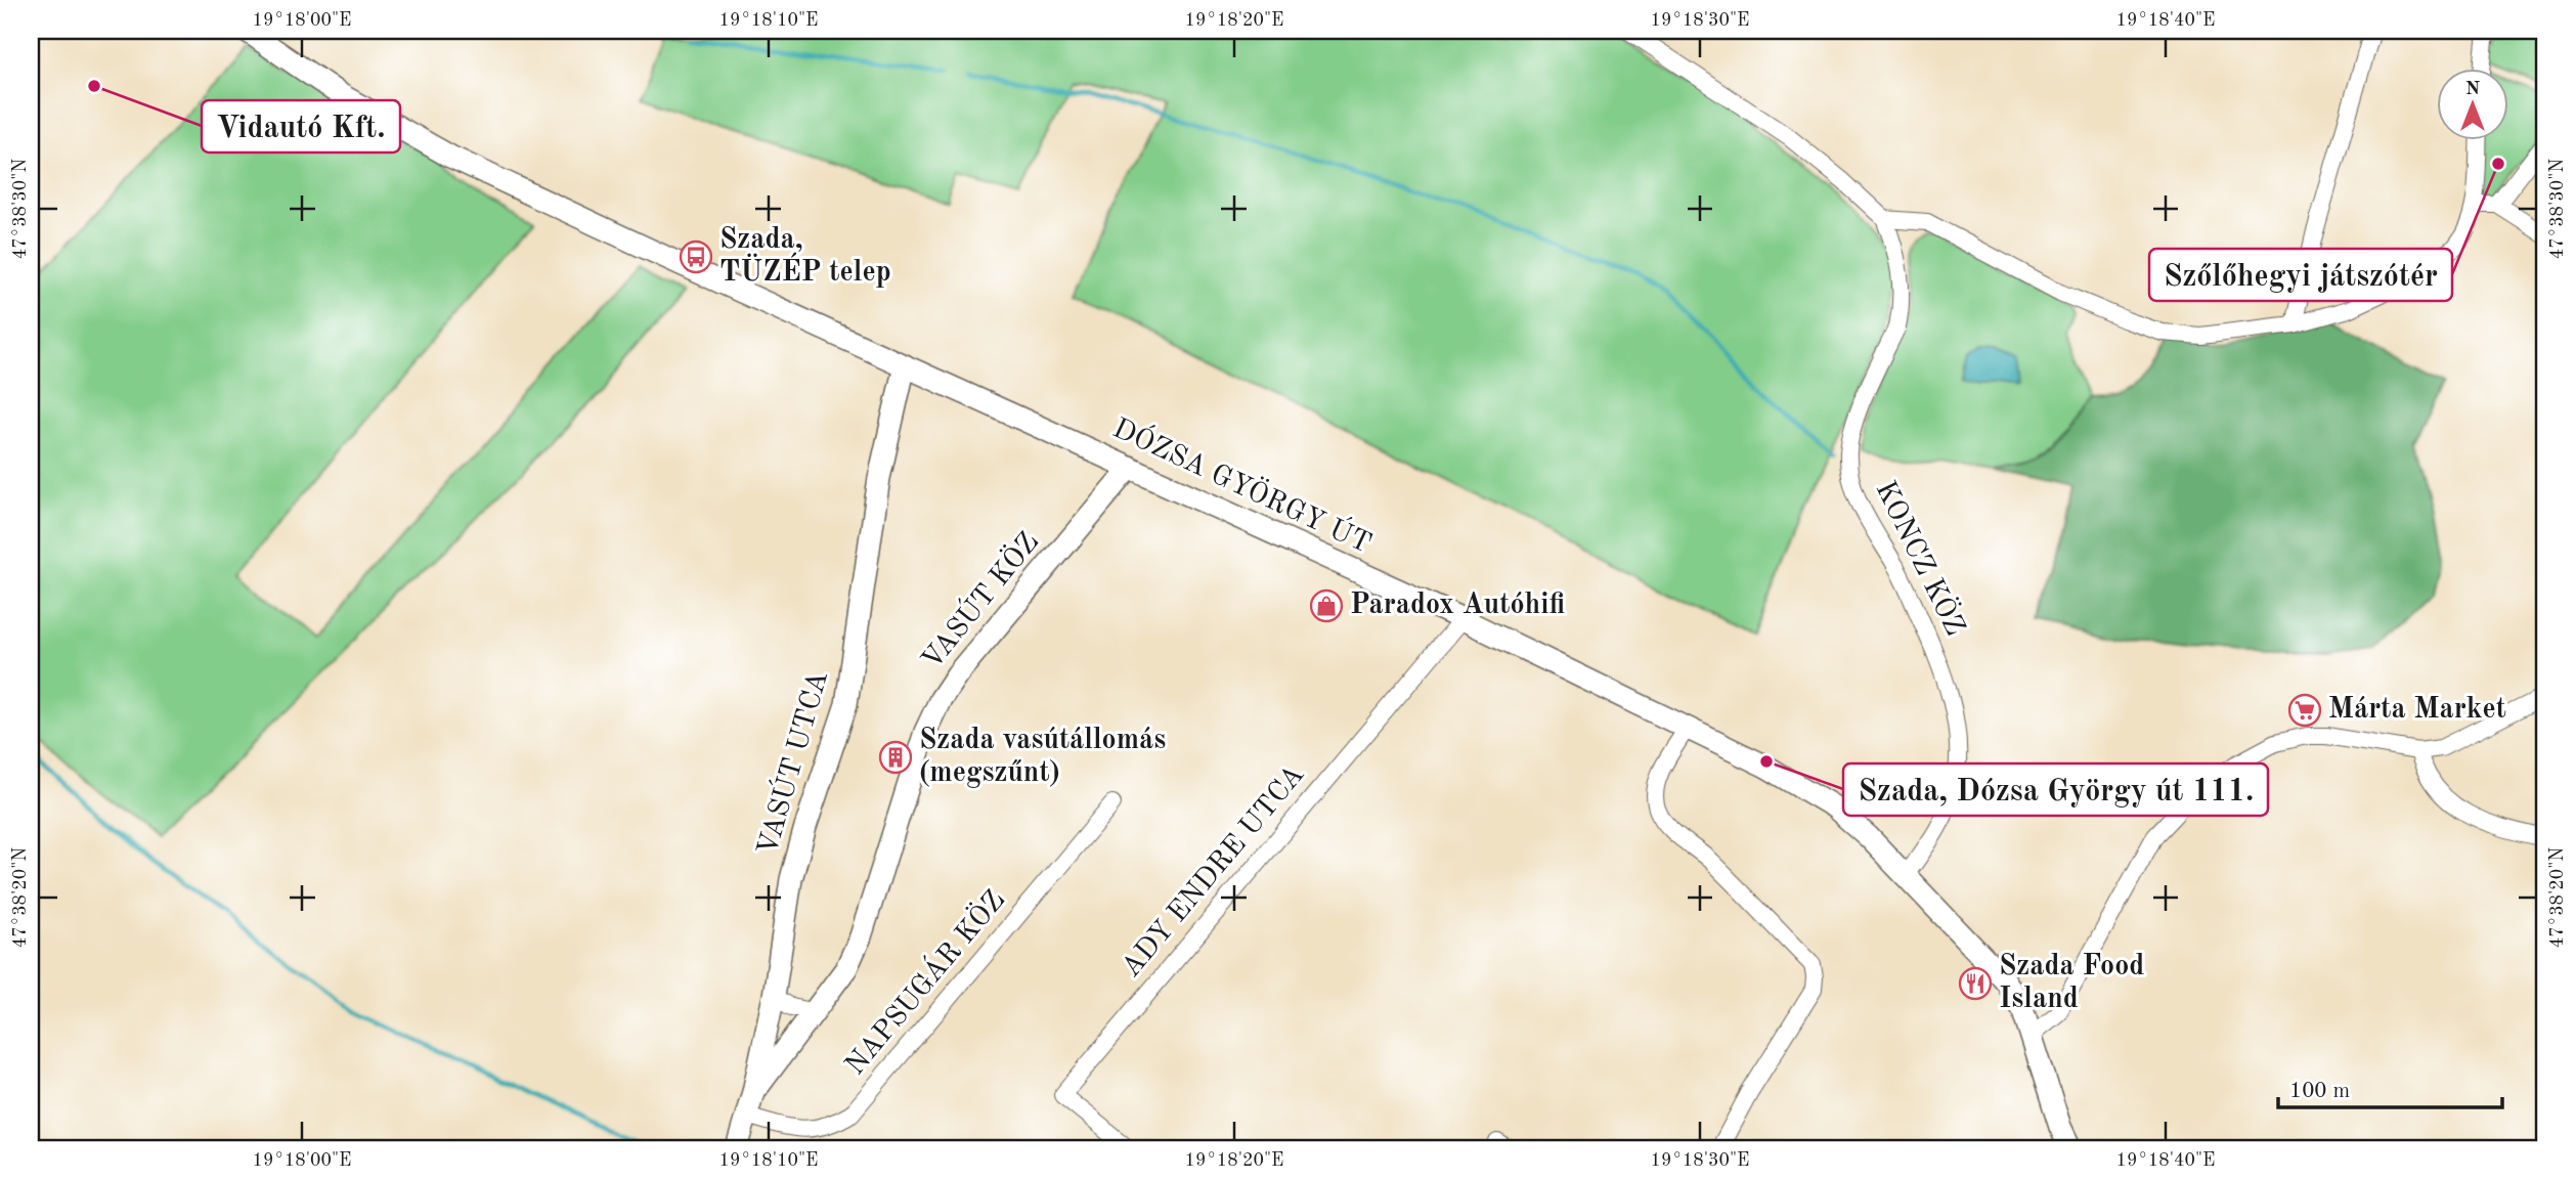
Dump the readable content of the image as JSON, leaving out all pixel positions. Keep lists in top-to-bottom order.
{
  "streets": {
    "main road": ["DÓZSA GYÖRGY ÚT", "VASÚT KÖZ", "VASÚT UTCA"],
    "street": ["KONCZ KÖZ", "ADY ENDRE UTCA", "NAPSUGÁR KÖZ"]
  },
  "crossings": [
    ["DÓZSA GYÖRGY ÚT", "KONCZ KÖZ"],
    ["DÓZSA GYÖRGY ÚT", "VASÚT KÖZ"],
    ["DÓZSA GYÖRGY ÚT", "VASÚT UTCA"],
    ["DÓZSA GYÖRGY ÚT", "ADY ENDRE UTCA"],
    ["VASÚT KÖZ", "VASÚT UTCA"],
    ["VASÚT UTCA", "NAPSUGÁR KÖZ"]
  ],
  "places": {
    "other": ["Vidautó Kft.", "Szőlőhegyi játszótér", "Szada, Dózsa György út 111."],
    "bus stop": ["Szada, TÜZÉP telep"],
    "shop": ["Paradox Autóhifi"],
    "supermarket": ["Márta Market"],
    "building": ["Szada vasútállomás (megszűnt)"],
    "restaurant": ["Szada Food Island"]
  },
  "scale_bar": "100 m",
  "north": "top",
  "coordinates": [
    "19°18'00\"E",
    "19°18'10\"E",
    "19°18'20\"E",
    "19°18'30\"E",
    "19°18'40\"E",
    "47°38'30\"N",
    "47°38'20\"N"
  ]
}
